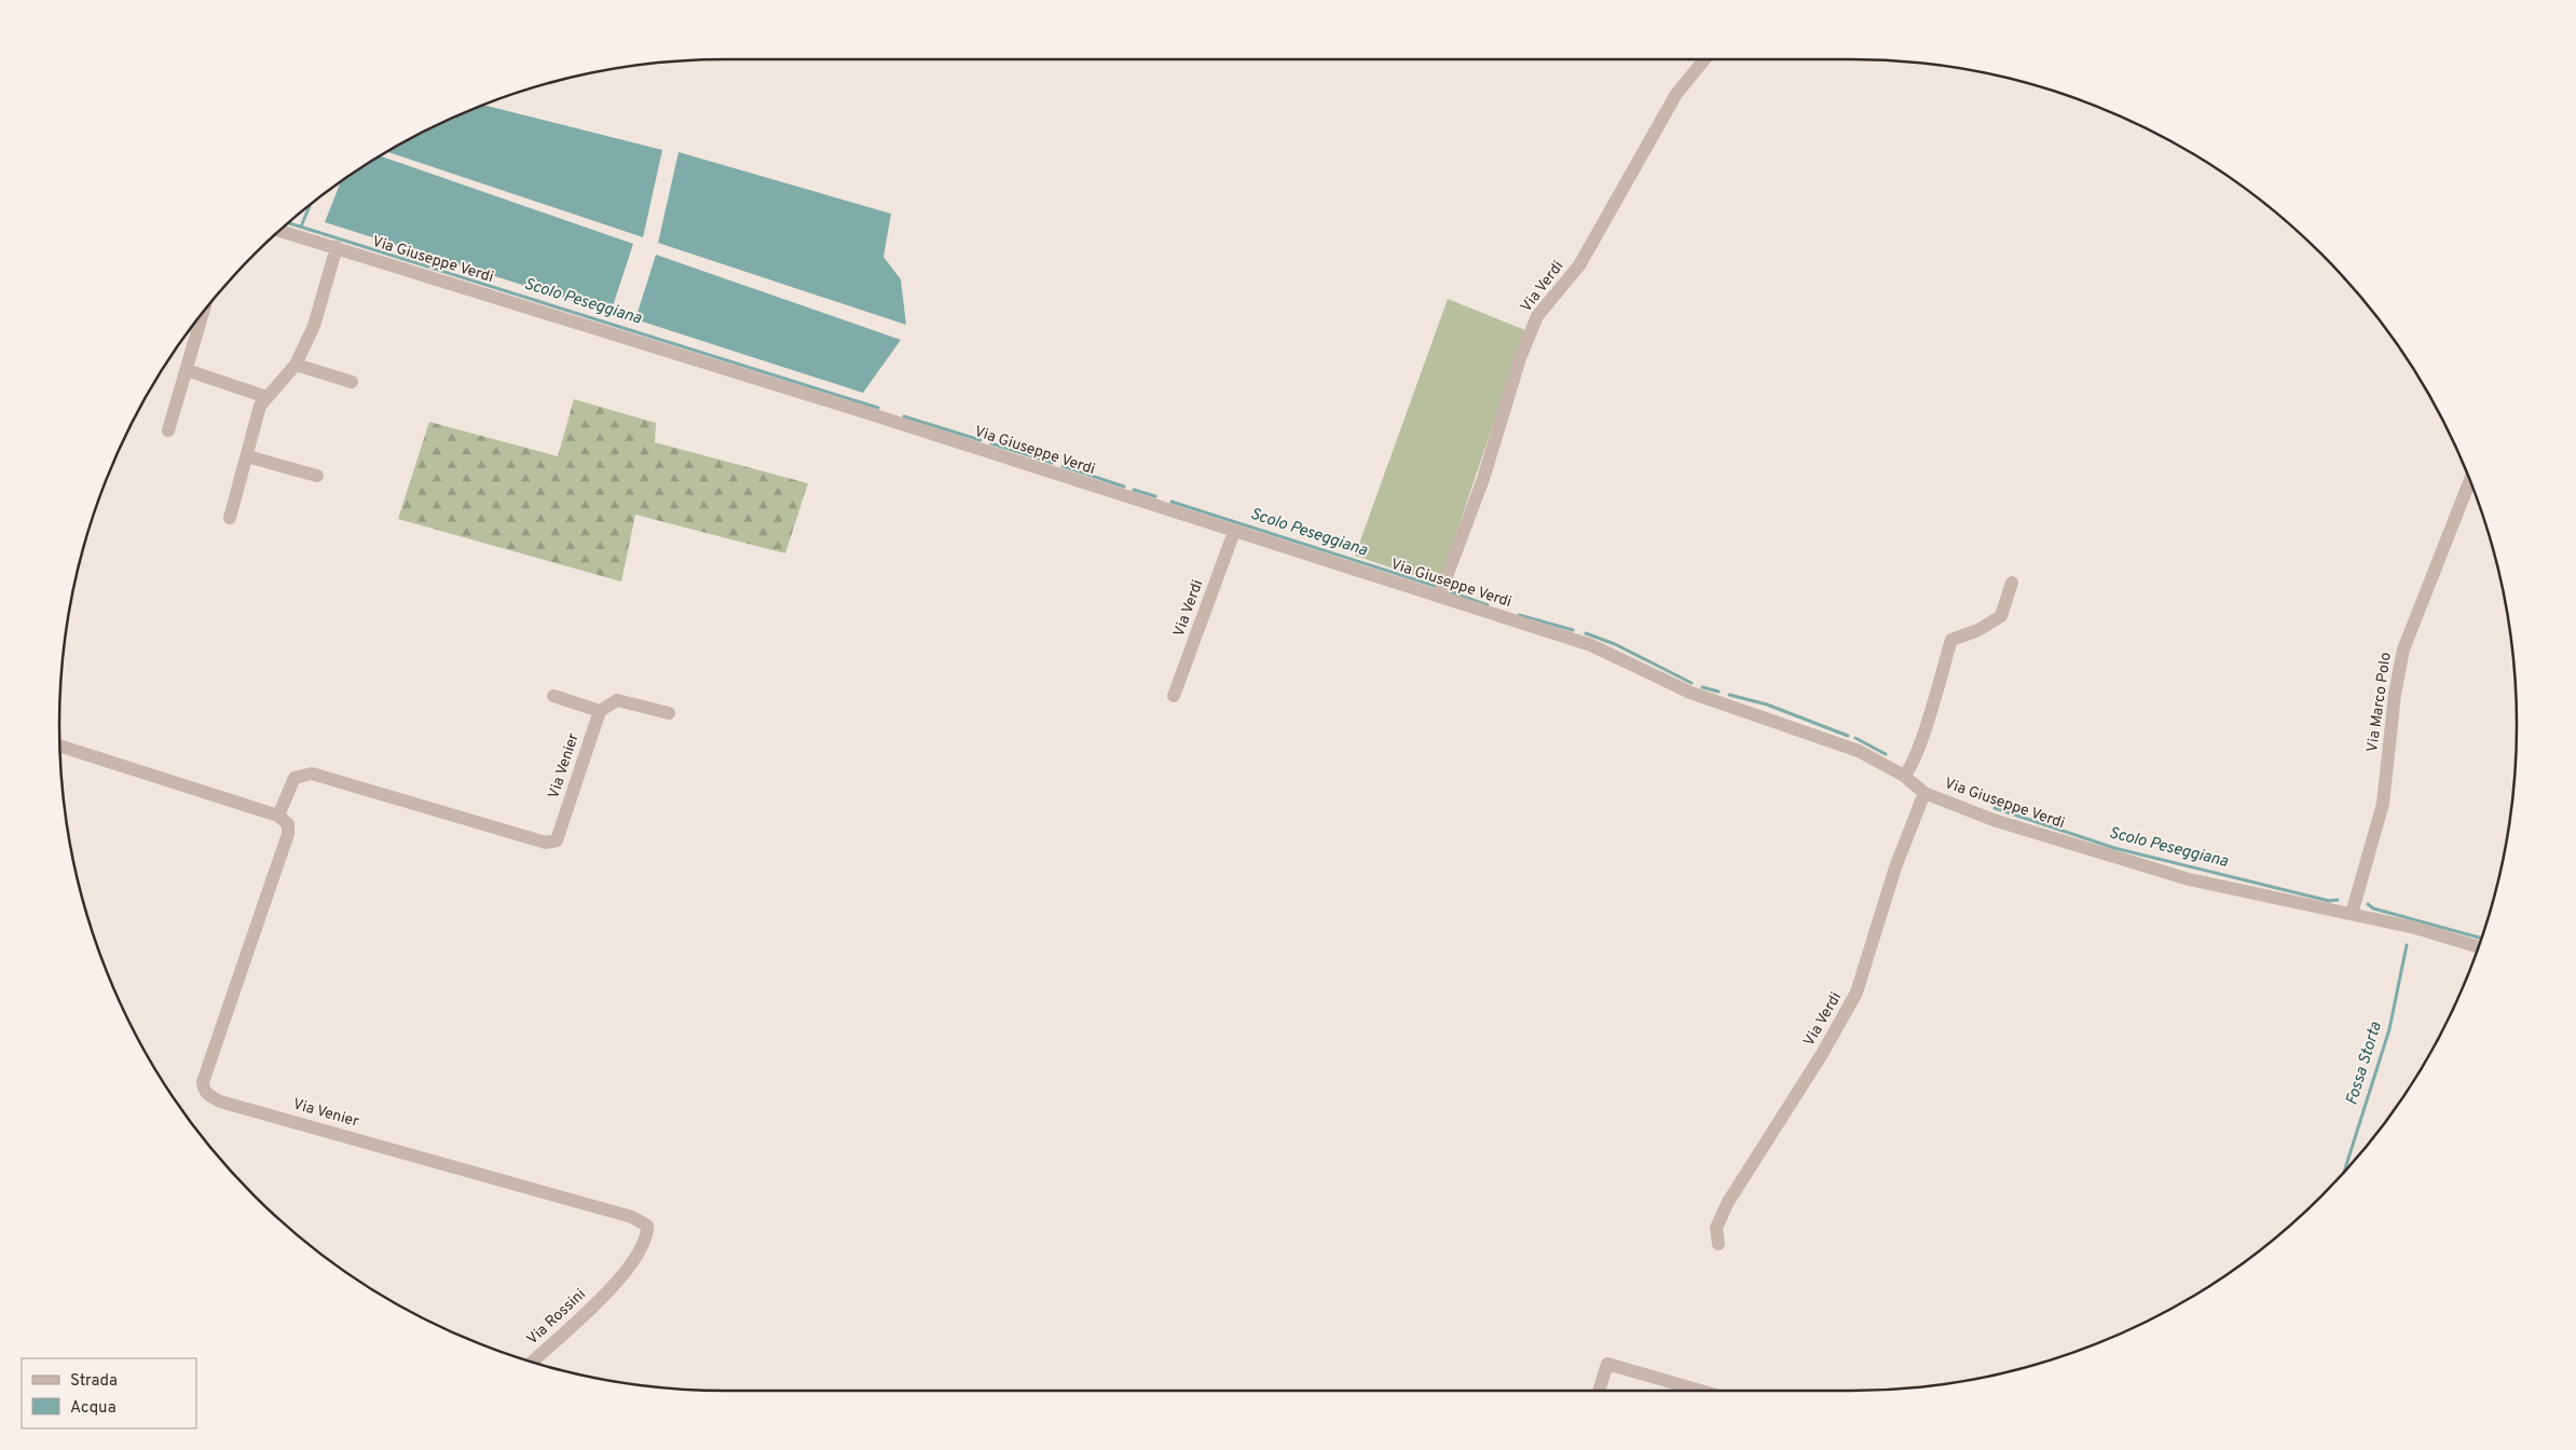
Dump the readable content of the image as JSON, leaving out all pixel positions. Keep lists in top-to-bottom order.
{
  "streets": {
    "street": [
      "Via Giuseppe Verdi",
      "Via Verdi",
      "Via Marco Polo",
      "Via Venier",
      "Via Rossini"
    ]
  },
  "crossings": [
    ["Via Giuseppe Verdi", "Via Verdi"],
    ["Via Giuseppe Verdi", "Via Marco Polo"],
    ["Via Venier", "Via Rossini"]
  ],
  "water": ["Scolo Peseggiana", "Fossa Storta"],
  "legend": ["Strada", "Acqua"]
}
